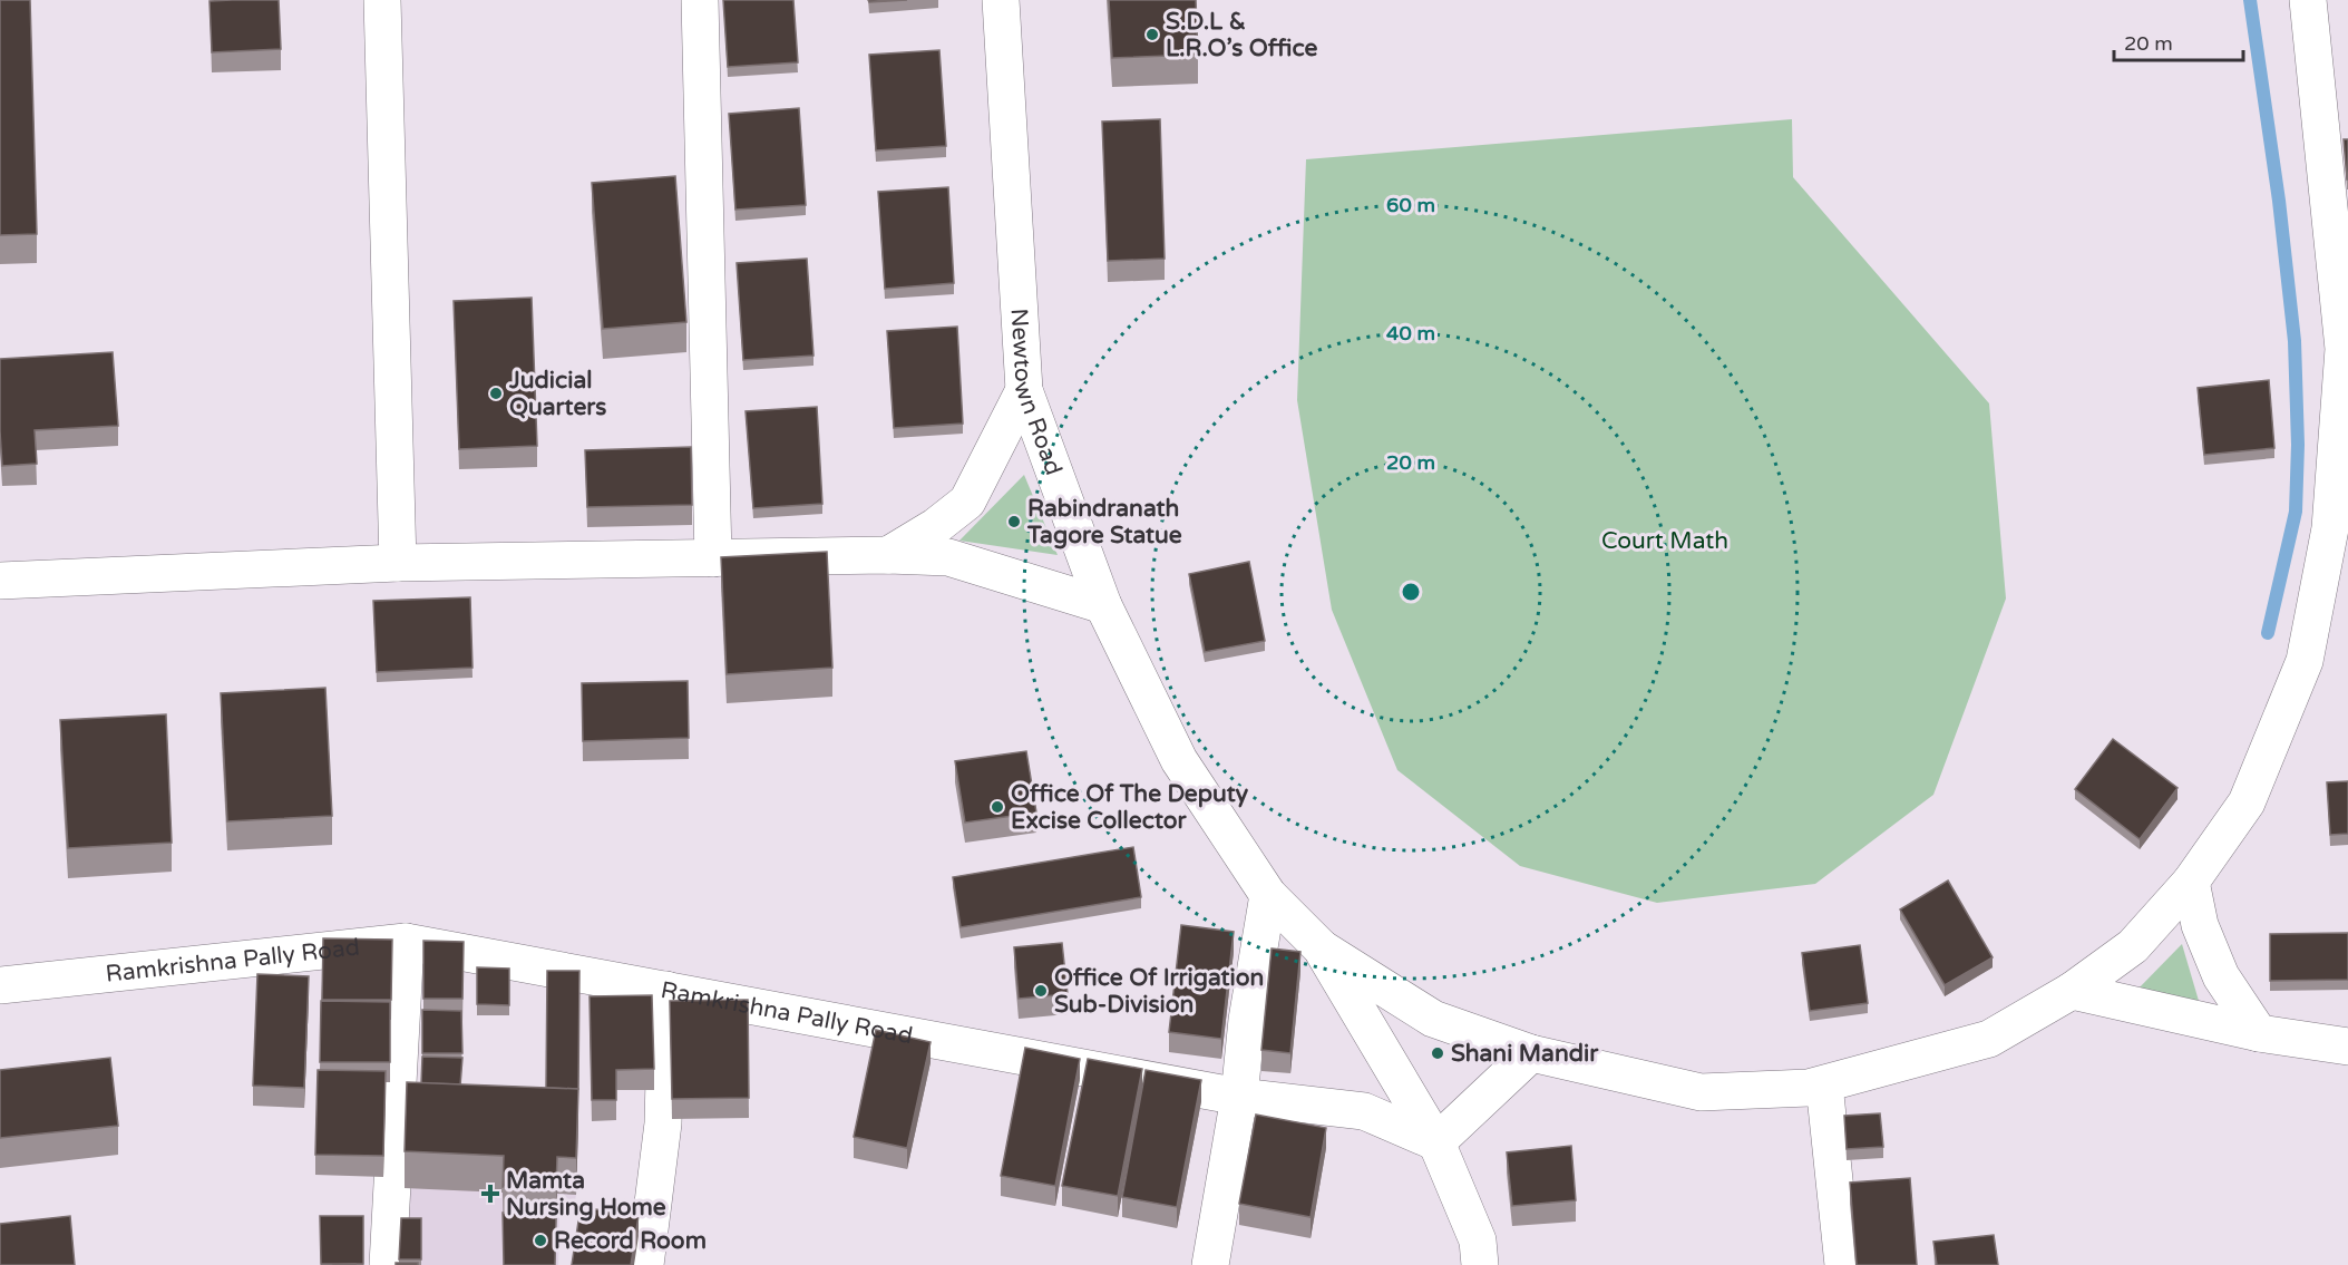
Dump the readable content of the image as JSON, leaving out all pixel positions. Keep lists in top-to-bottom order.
{
  "streets": {
    "street": ["Newtown Road", "Ramkrishna Pally Road"]
  },
  "parks": ["Court Math"],
  "places": {
    "other": [
      "S.D.L & L.R.O’s Office",
      "Judicial Quarters",
      "Rabindranath Tagore Statue",
      "Office Of The Deputy Excise Collector",
      "Office Of Irrigation Sub-Division",
      "Shani Mandir",
      "Record Room"
    ],
    "health": ["Mamta Nursing Home"]
  },
  "scale_bar": "20 m",
  "rings": ["60 m", "40 m", "20 m"]
}
